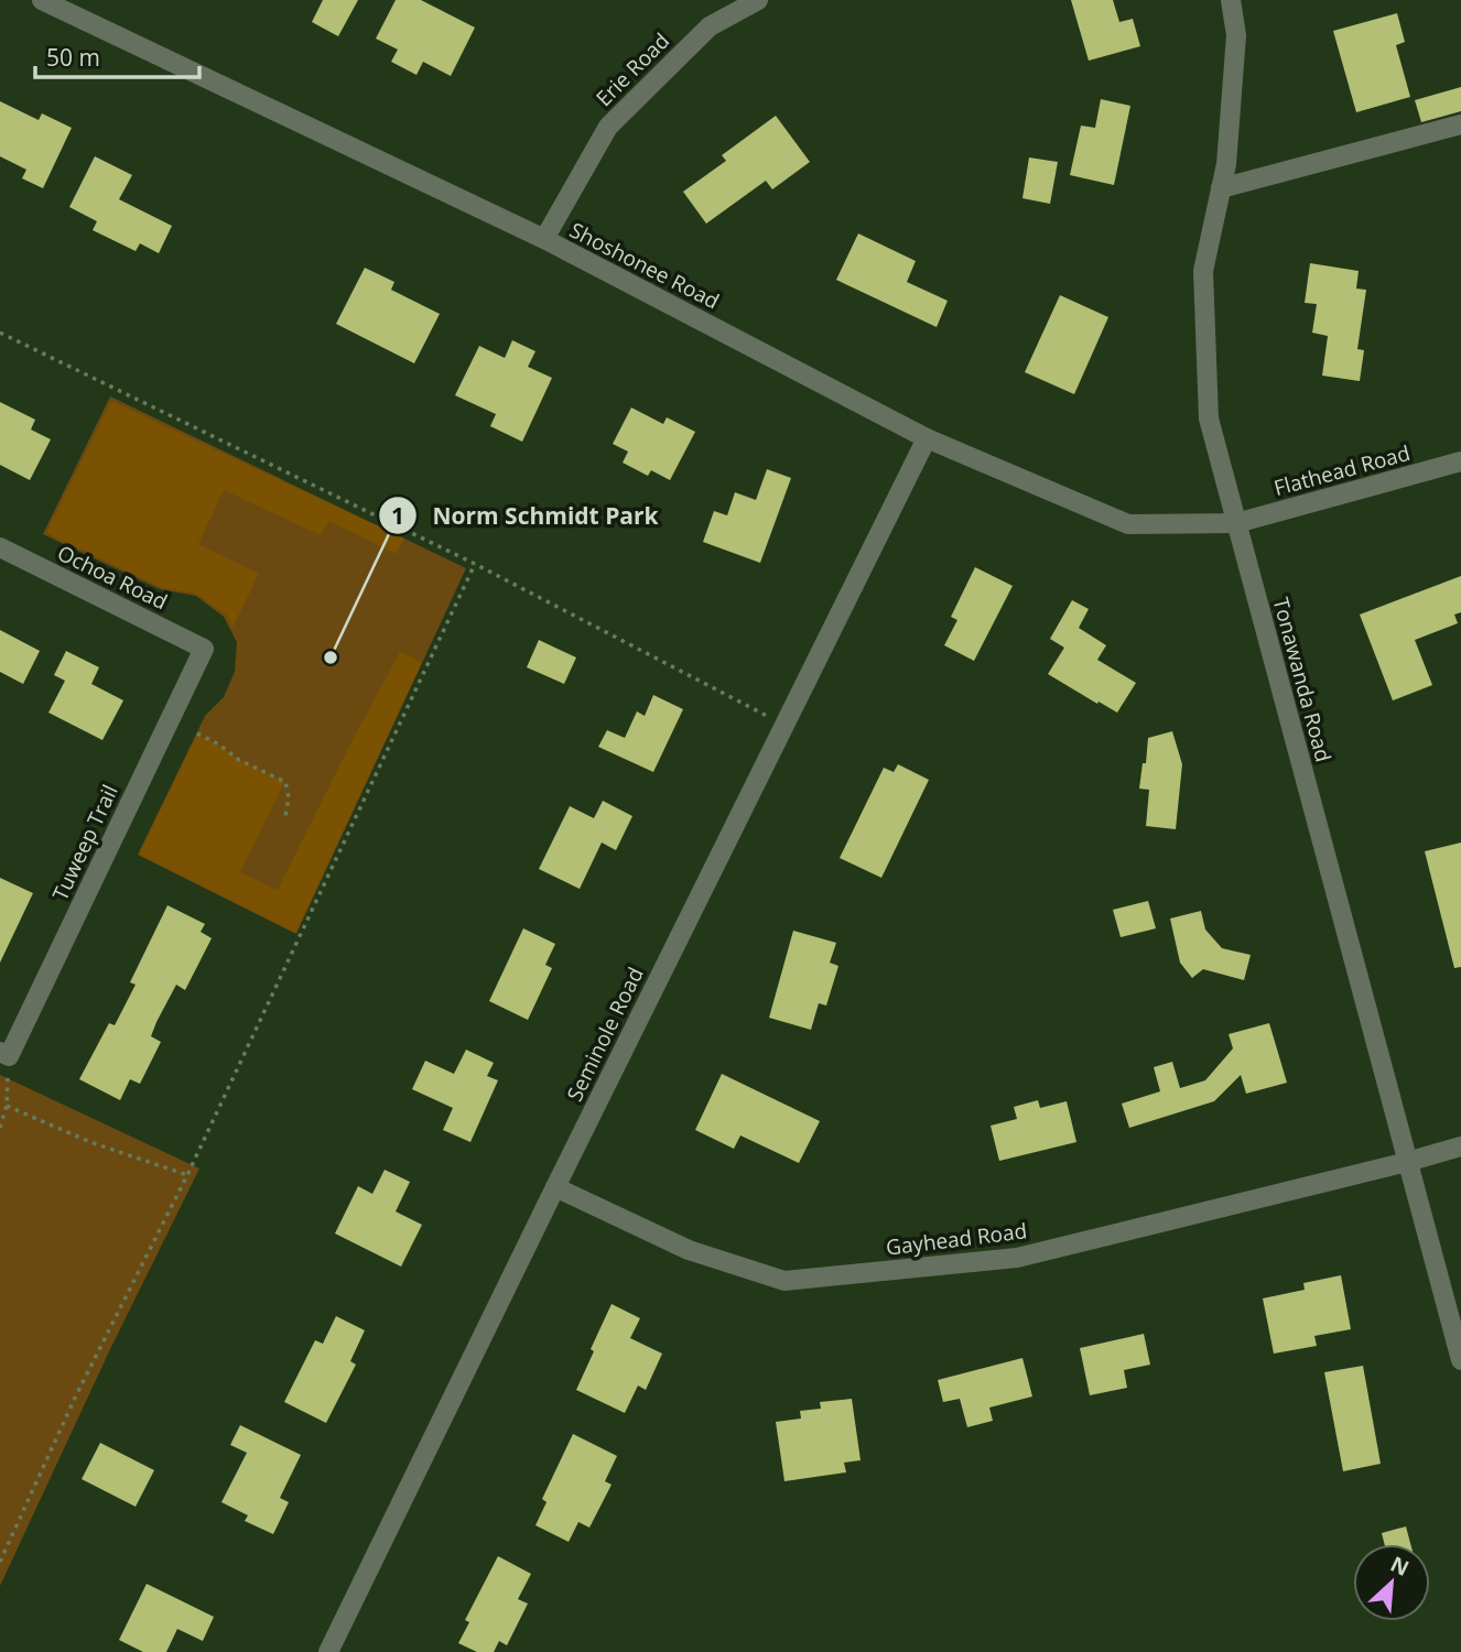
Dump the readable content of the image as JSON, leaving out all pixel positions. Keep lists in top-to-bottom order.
{
  "streets": {
    "street": [
      "Erie Road",
      "Shoshonee Road",
      "Flathead Road",
      "Ochoa Road",
      "Tonawanda Road",
      "Tuweep Trail",
      "Seminole Road",
      "Gayhead Road"
    ]
  },
  "crossings": [
    ["Erie Road", "Shoshonee Road"],
    ["Shoshonee Road", "Flathead Road"],
    ["Shoshonee Road", "Tonawanda Road"],
    ["Shoshonee Road", "Seminole Road"],
    ["Flathead Road", "Tonawanda Road"],
    ["Ochoa Road", "Tuweep Trail"],
    ["Tonawanda Road", "Gayhead Road"],
    ["Seminole Road", "Gayhead Road"]
  ],
  "places": ["Norm Schmidt Park"],
  "scale_bar": "50 m",
  "north": "top right"
}
